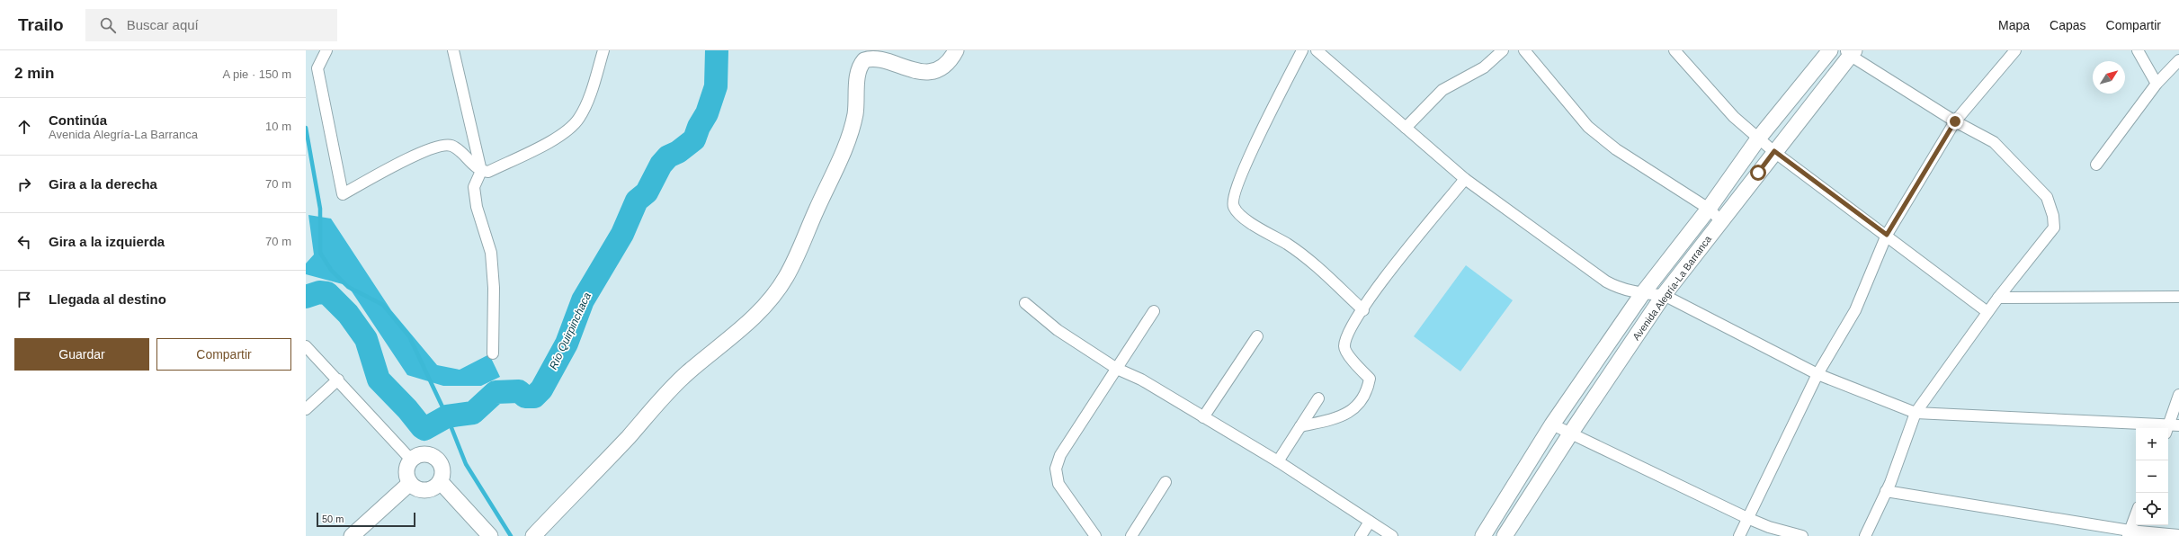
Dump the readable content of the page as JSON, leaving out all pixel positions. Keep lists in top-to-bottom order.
{
  "streets": {
    "main road": ["Avenida Alegría-La Barranca"]
  },
  "water": ["Río Quirpinchaca"],
  "scale_bar": "50 m",
  "north": "top right",
  "page": {
    "header": "Trailo",
    "search": "Buscar aquí",
    "nav": ["Mapa", "Capas", "Compartir"],
    "heading": ["2 min", "A pie · 150 m"],
    "list": [
      ["Continúa", "Avenida Alegría-La Barranca", "10 m"],
      ["Gira a la derecha", "70 m"],
      ["Gira a la izquierda", "70 m"],
      "Llegada al destino"
    ],
    "buttons": ["Guardar", "Compartir"],
    "map_buttons": ["+", "−"],
    "scale": "50 m"
  }
}
